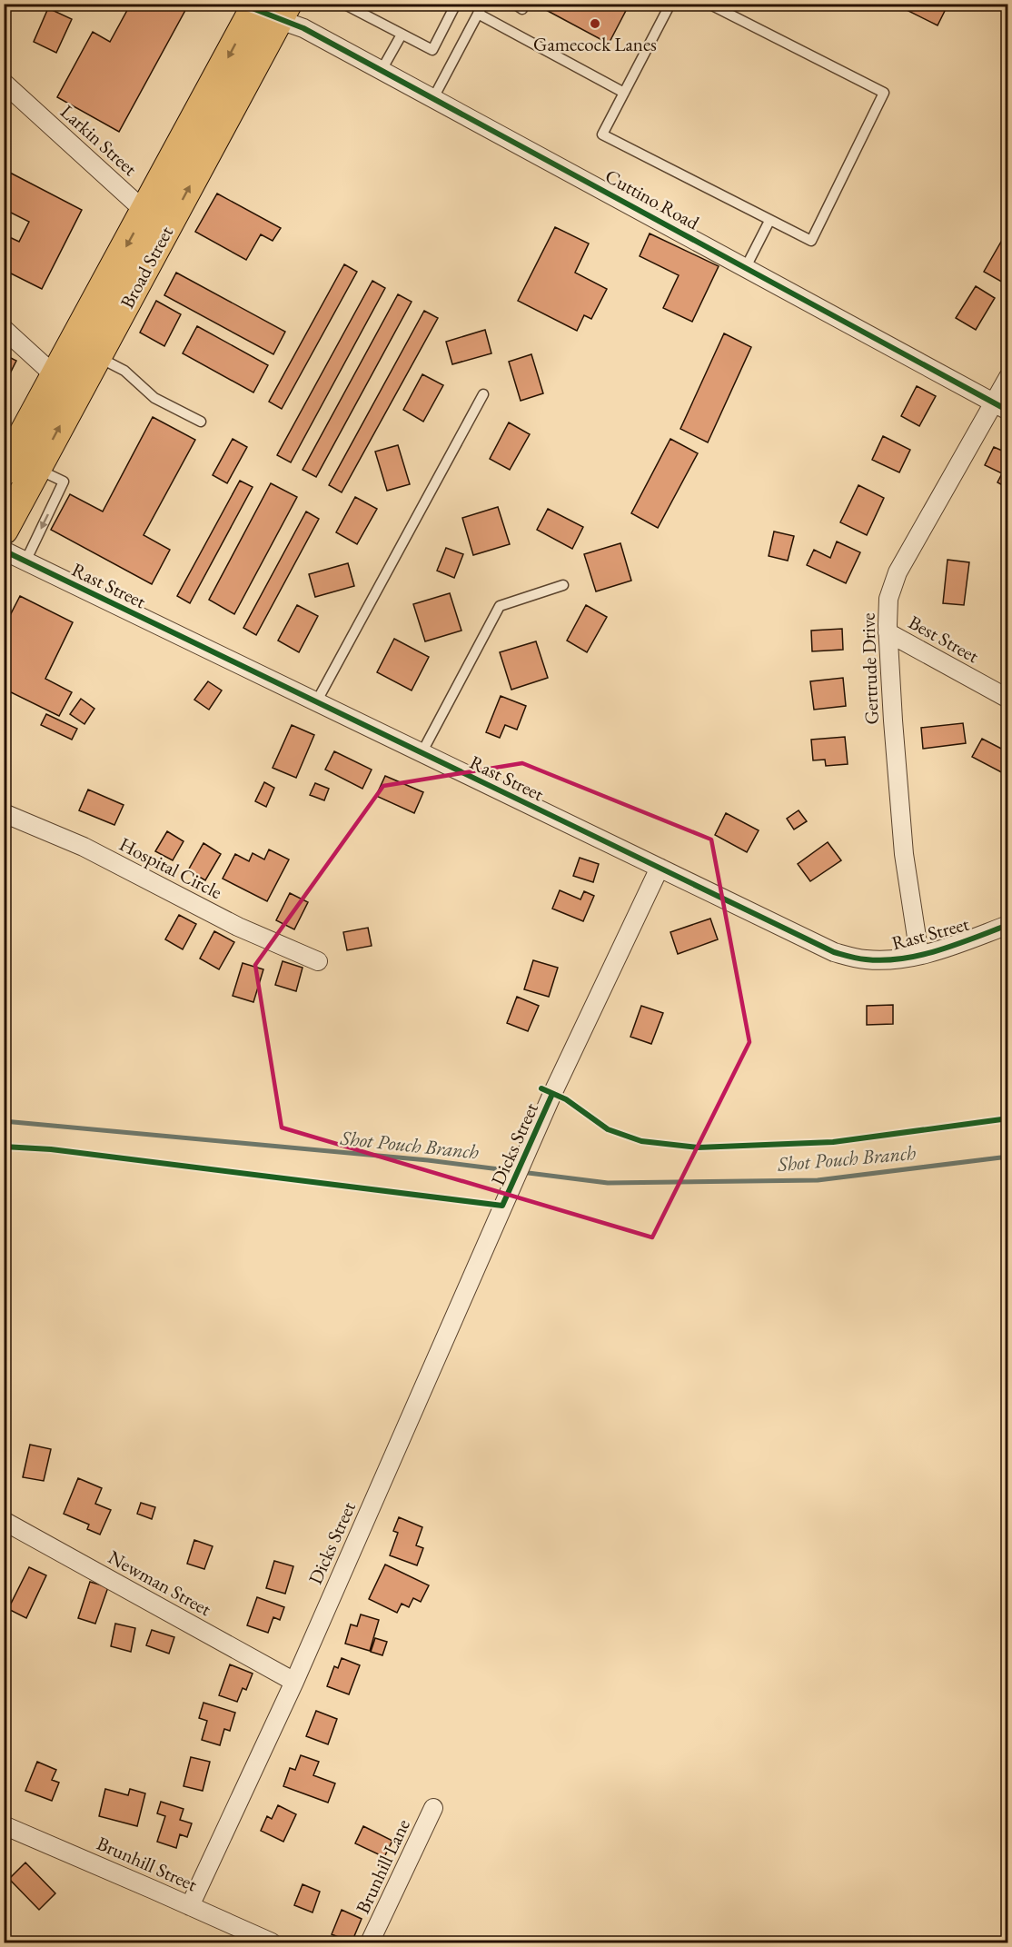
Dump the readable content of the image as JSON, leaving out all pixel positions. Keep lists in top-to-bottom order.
{
  "streets": {
    "main road": ["Broad Street"],
    "street": [
      "Larkin Street",
      "Cuttino Road",
      "Rast Street",
      "Best Street",
      "Gertrude Drive",
      "Hospital Circle",
      "Dicks Street",
      "Newman Street",
      "Brunhill Street",
      "Brunhill Lane"
    ]
  },
  "crossings": [
    ["Larkin Street", "Broad Street"],
    ["Cuttino Road", "Broad Street"],
    ["Cuttino Road", "Gertrude Drive"],
    ["Rast Street", "Gertrude Drive"],
    ["Rast Street", "Dicks Street"],
    ["Best Street", "Gertrude Drive"],
    ["Dicks Street", "Newman Street"],
    ["Dicks Street", "Brunhill Street"]
  ],
  "water": ["Shot Pouch Branch"],
  "places": ["Gamecock Lanes"]
}
